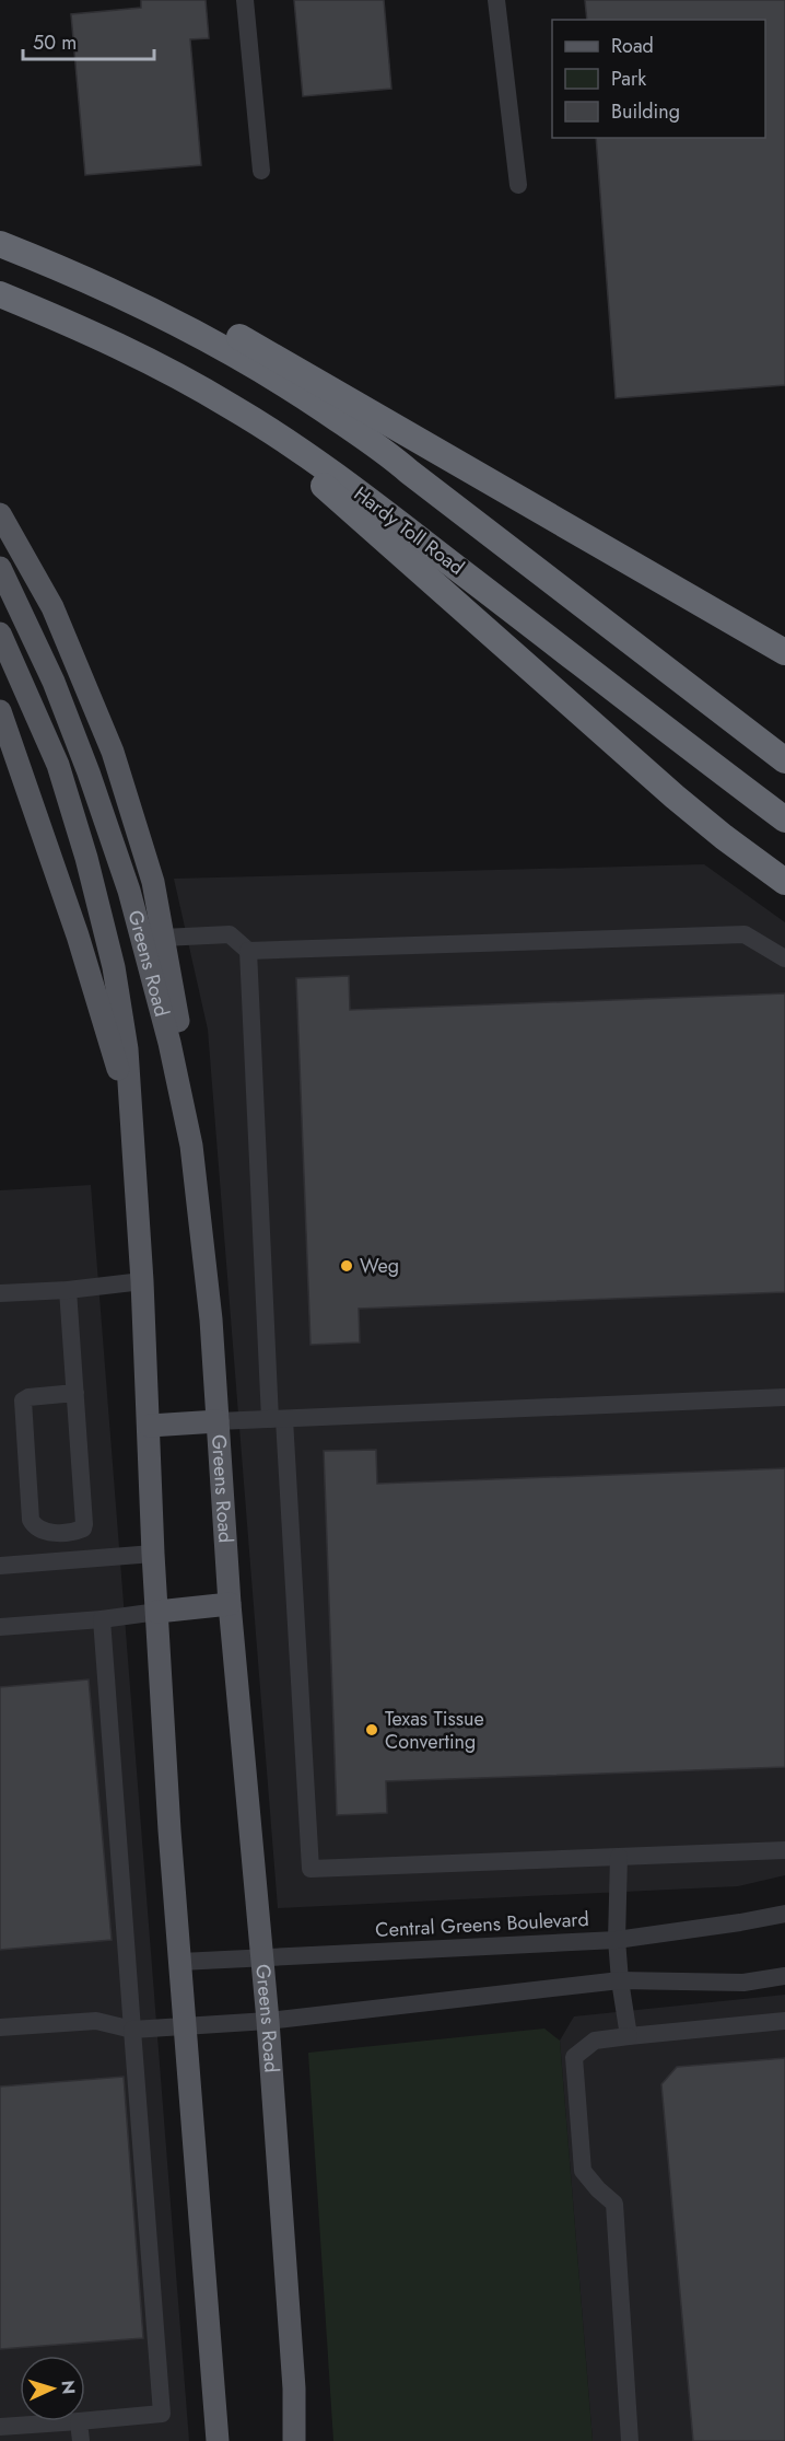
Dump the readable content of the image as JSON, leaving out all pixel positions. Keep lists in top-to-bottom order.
{
  "streets": {
    "highway": ["Hardy Toll Road"],
    "main road": ["Greens Road"],
    "street": ["Central Greens Boulevard"]
  },
  "crossings": [
    ["Greens Road", "Central Greens Boulevard"]
  ],
  "places": ["Weg", "Texas Tissue Converting"],
  "legend": ["Road", "Park", "Building"],
  "scale_bar": "50 m",
  "north": "right"
}
